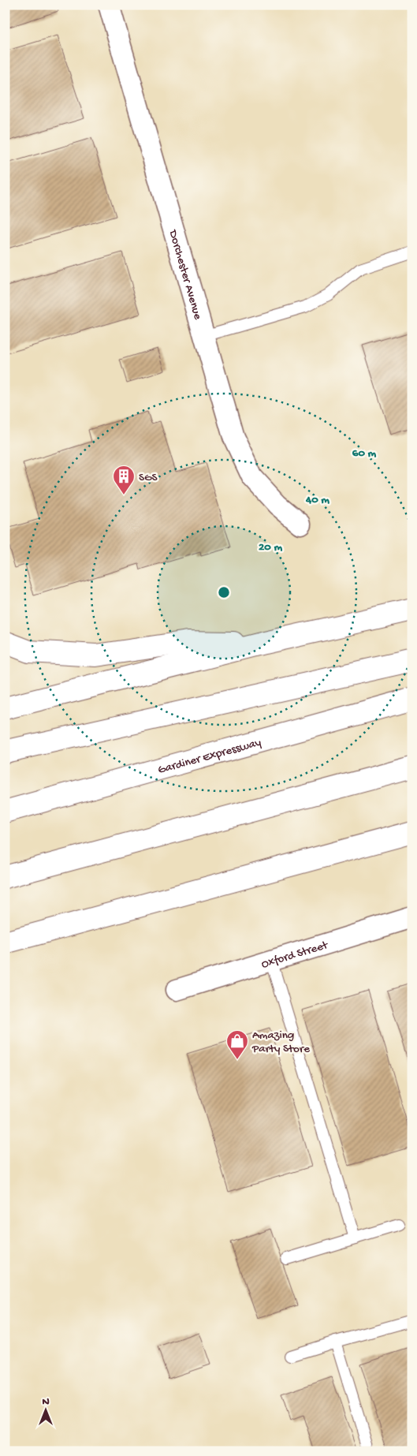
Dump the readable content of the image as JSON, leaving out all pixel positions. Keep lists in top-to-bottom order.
{
  "streets": {
    "highway": ["Gardiner Expressway"],
    "street": ["Dorchester Avenue", "Oxford Street"]
  },
  "places": {
    "building": ["SGS"],
    "shop": ["Amazing Party Store"]
  },
  "north": "top",
  "rings": ["60 m", "40 m", "20 m"]
}
